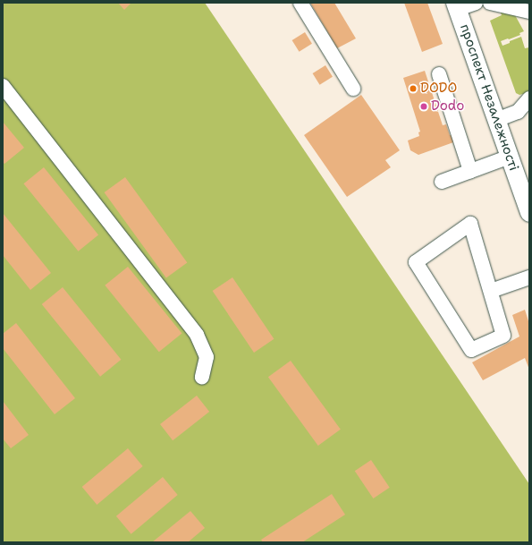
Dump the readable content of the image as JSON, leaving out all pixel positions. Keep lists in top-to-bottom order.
{
  "streets": {
    "main road": ["проспект Незалежності"]
  },
  "places": ["DODO", "Dodo"]
}
